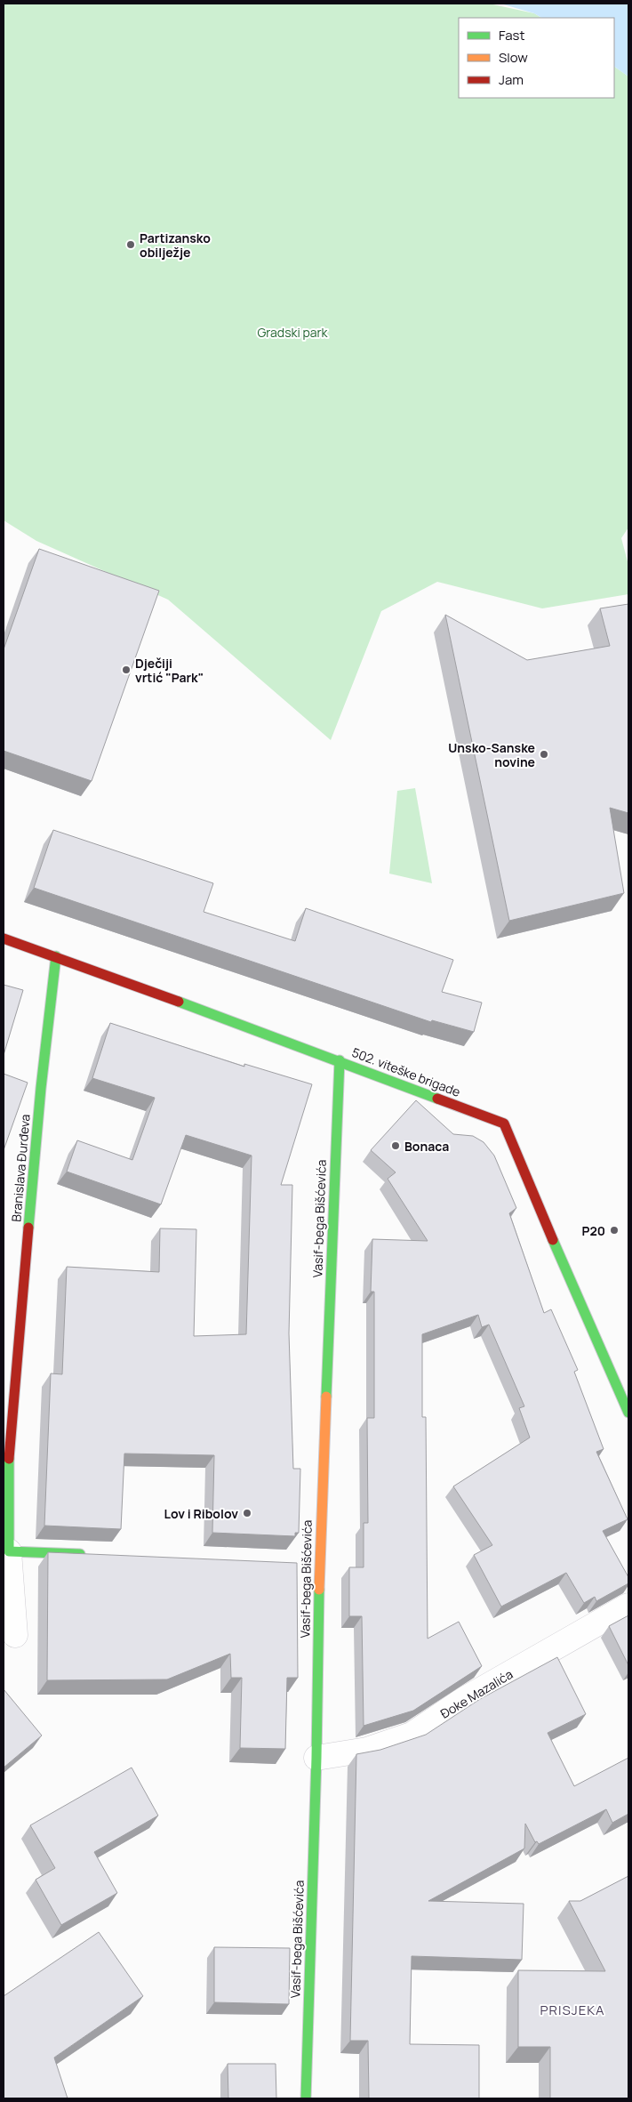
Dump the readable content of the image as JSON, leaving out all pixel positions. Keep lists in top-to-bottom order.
{
  "streets": {
    "street": [
      "502. viteške brigade",
      "Branislava Đurđeva",
      "Vasif-bega Bišćevića",
      "Đoke Mazalića"
    ]
  },
  "crossings": [
    ["502. viteške brigade", "Branislava Đurđeva"],
    ["502. viteške brigade", "Vasif-bega Bišćevića"],
    ["Vasif-bega Bišćevića", "Đoke Mazalića"]
  ],
  "districts": ["PRISJEKA"],
  "parks": ["Gradski park"],
  "places": [
    "Partizansko obilježje",
    "Dječiji vrtić \"Park\"",
    "Unsko-Sanske novine",
    "Bonaca",
    "P20",
    "Lov i Ribolov"
  ],
  "legend": ["Fast", "Slow", "Jam"]
}
